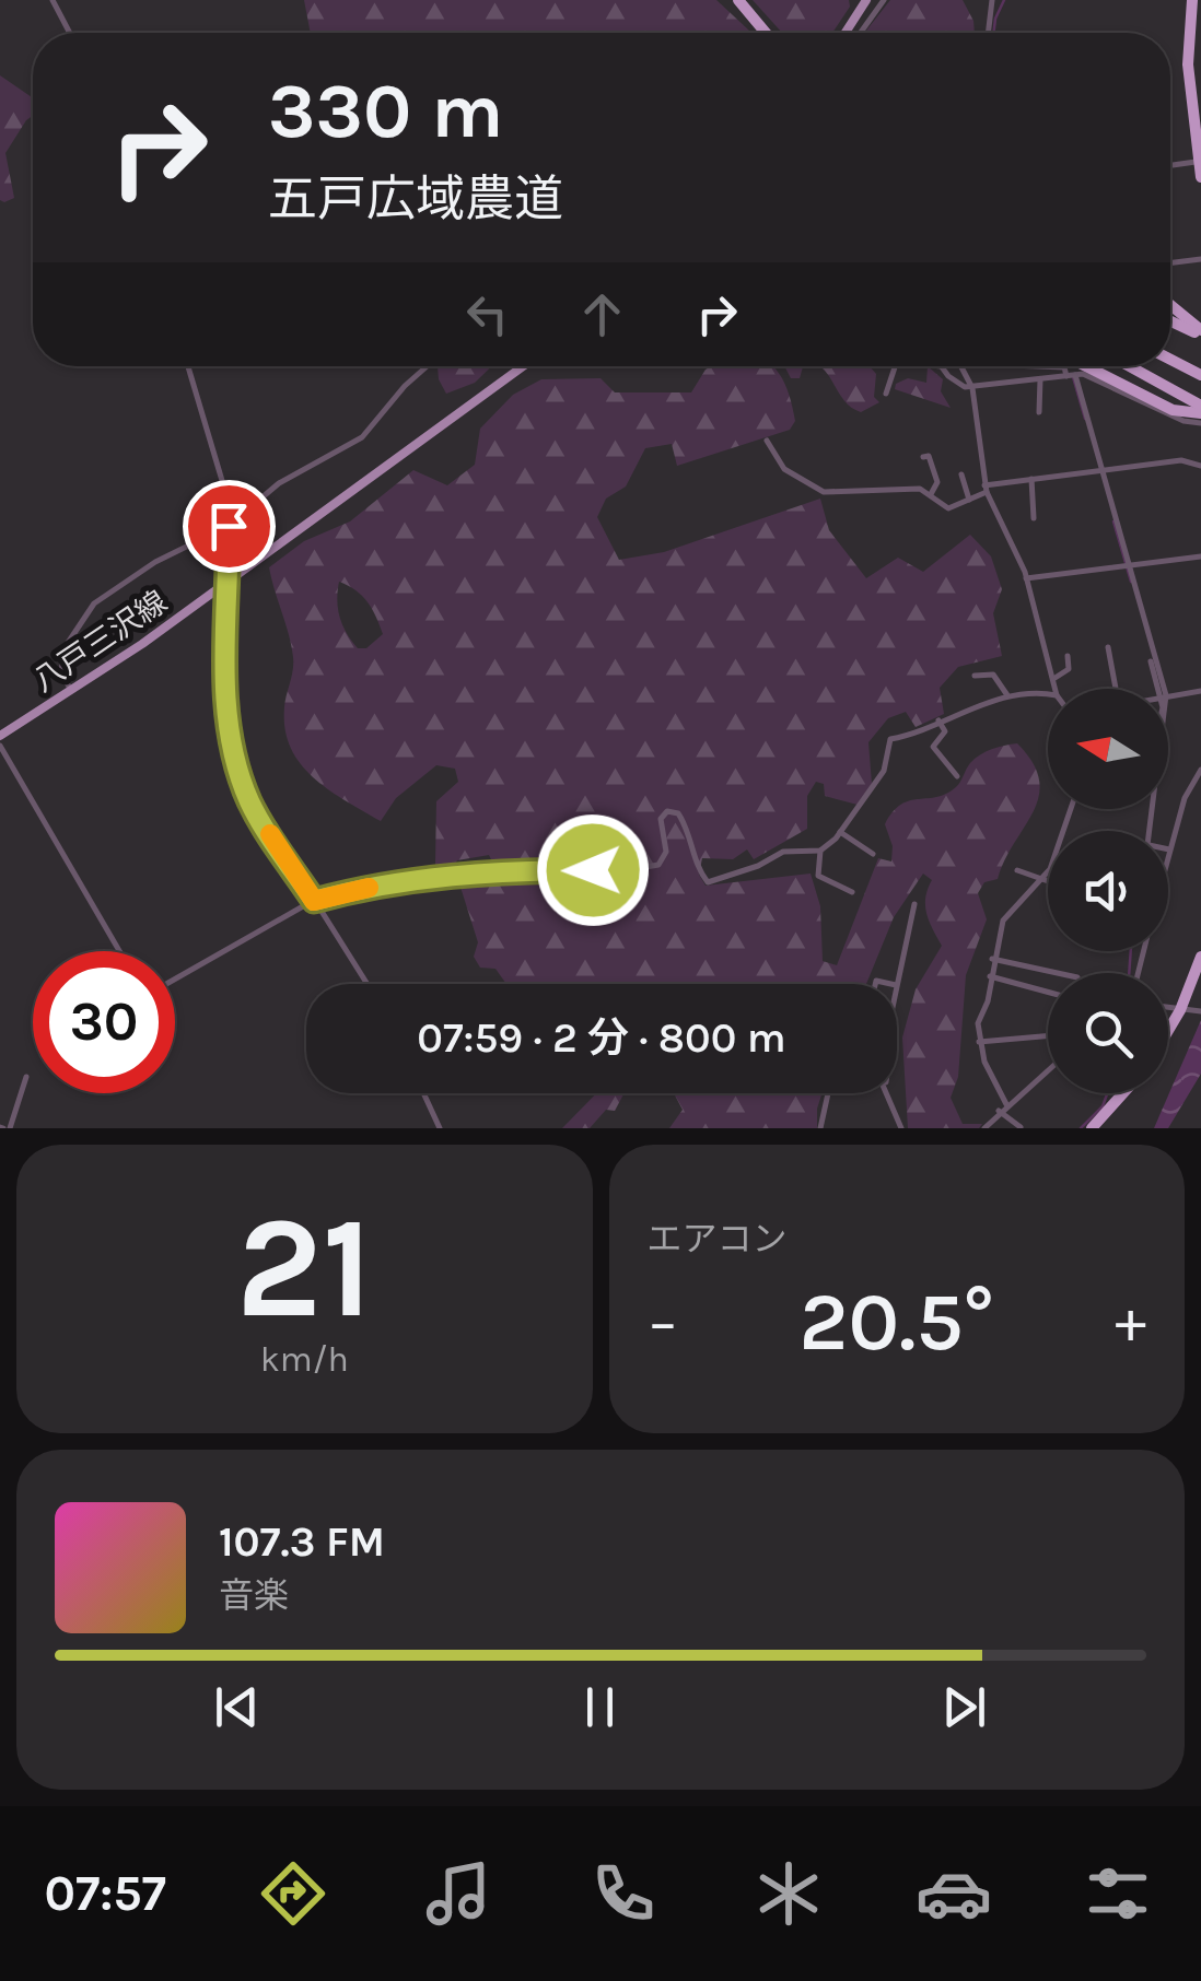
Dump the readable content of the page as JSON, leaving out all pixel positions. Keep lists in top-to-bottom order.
{
  "streets": {
    "main road": ["八戸三沢線"]
  },
  "north": "left",
  "page": {
    "turn": ["330 m", "五戸広域農道"],
    "limit": "30",
    "trip": "07:59 · 2 分 · 800 m",
    "tile": [
      ["21", "km/h"],
      "エアコン"
    ],
    "heat": ["−", "20.5°", "+"],
    "song": ["107.3 FM", "音楽"],
    "tabs": "07:57"
  }
}
